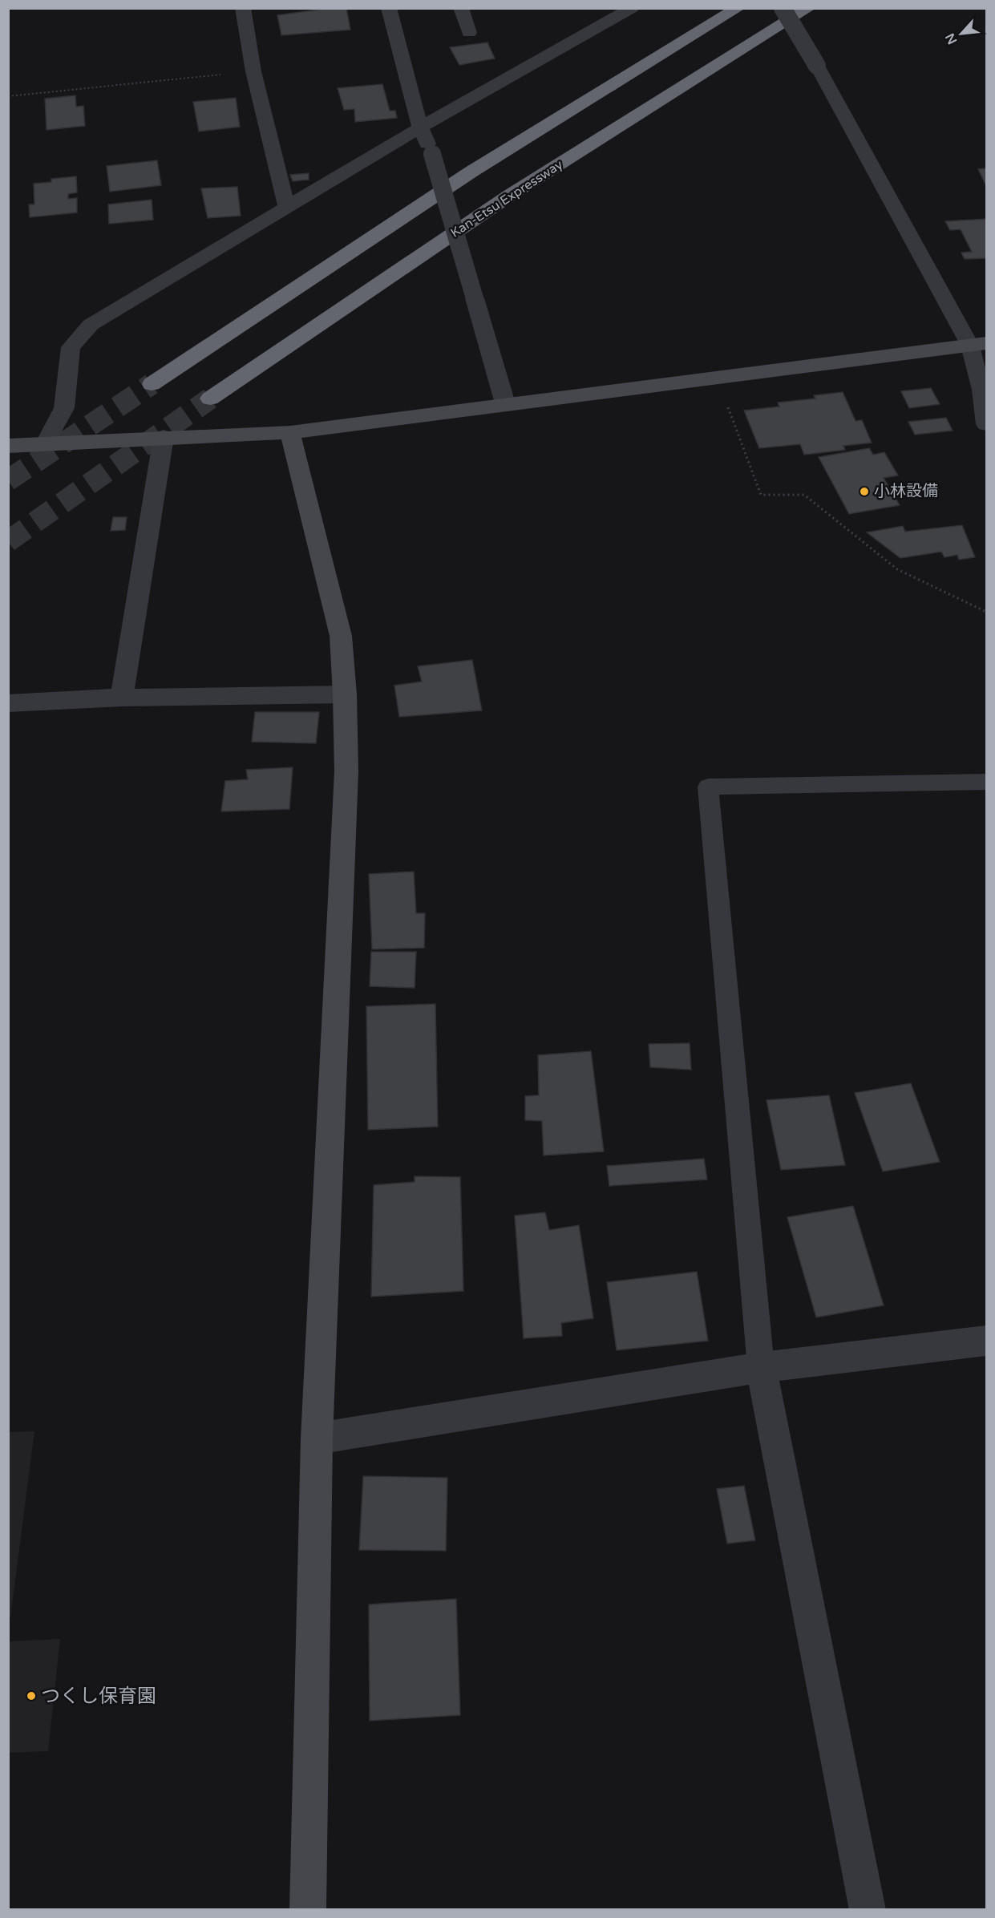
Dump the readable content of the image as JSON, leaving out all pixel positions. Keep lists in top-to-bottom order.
{
  "streets": {
    "highway": ["Kan-Etsu Expressway"]
  },
  "places": ["小林設備", "つくし保育園"],
  "north": "bottom left"
}
